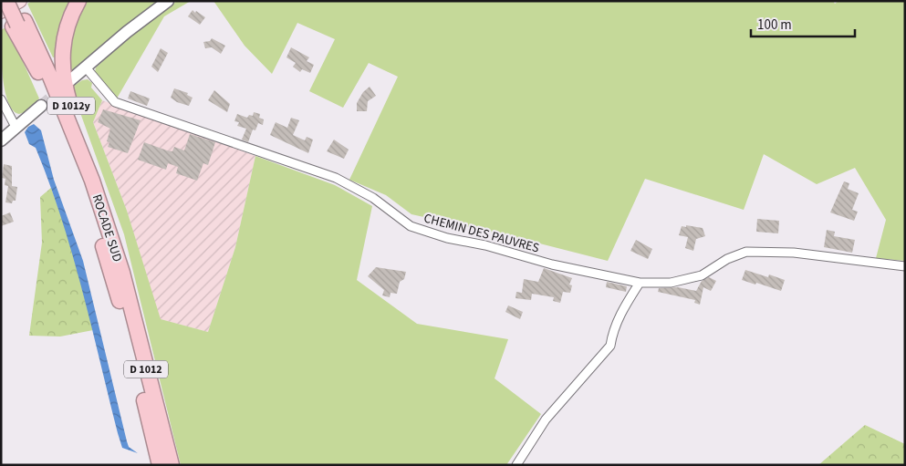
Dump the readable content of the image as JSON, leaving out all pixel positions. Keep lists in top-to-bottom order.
{
  "streets": {
    "highway": ["D 1012y", "ROCADE SUD", "D 1012"],
    "street": ["CHEMIN DES PAUVRES"]
  },
  "crossings": [
    ["D 1012y", "ROCADE SUD"]
  ],
  "scale_bar": "100 m"
}
